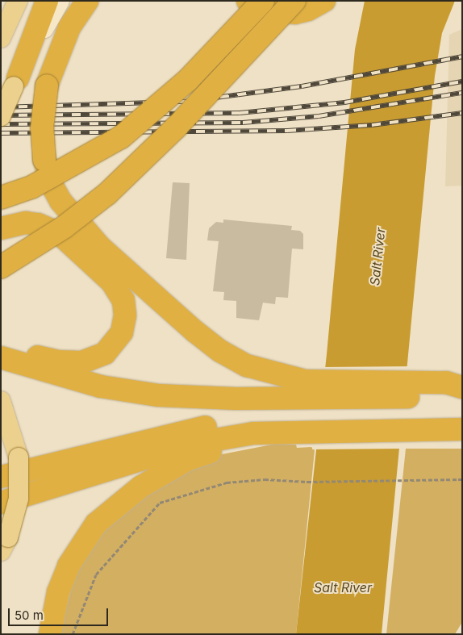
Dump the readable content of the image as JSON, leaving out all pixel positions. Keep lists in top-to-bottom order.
{
  "water": ["Salt River"],
  "scale_bar": "50 m"
}
